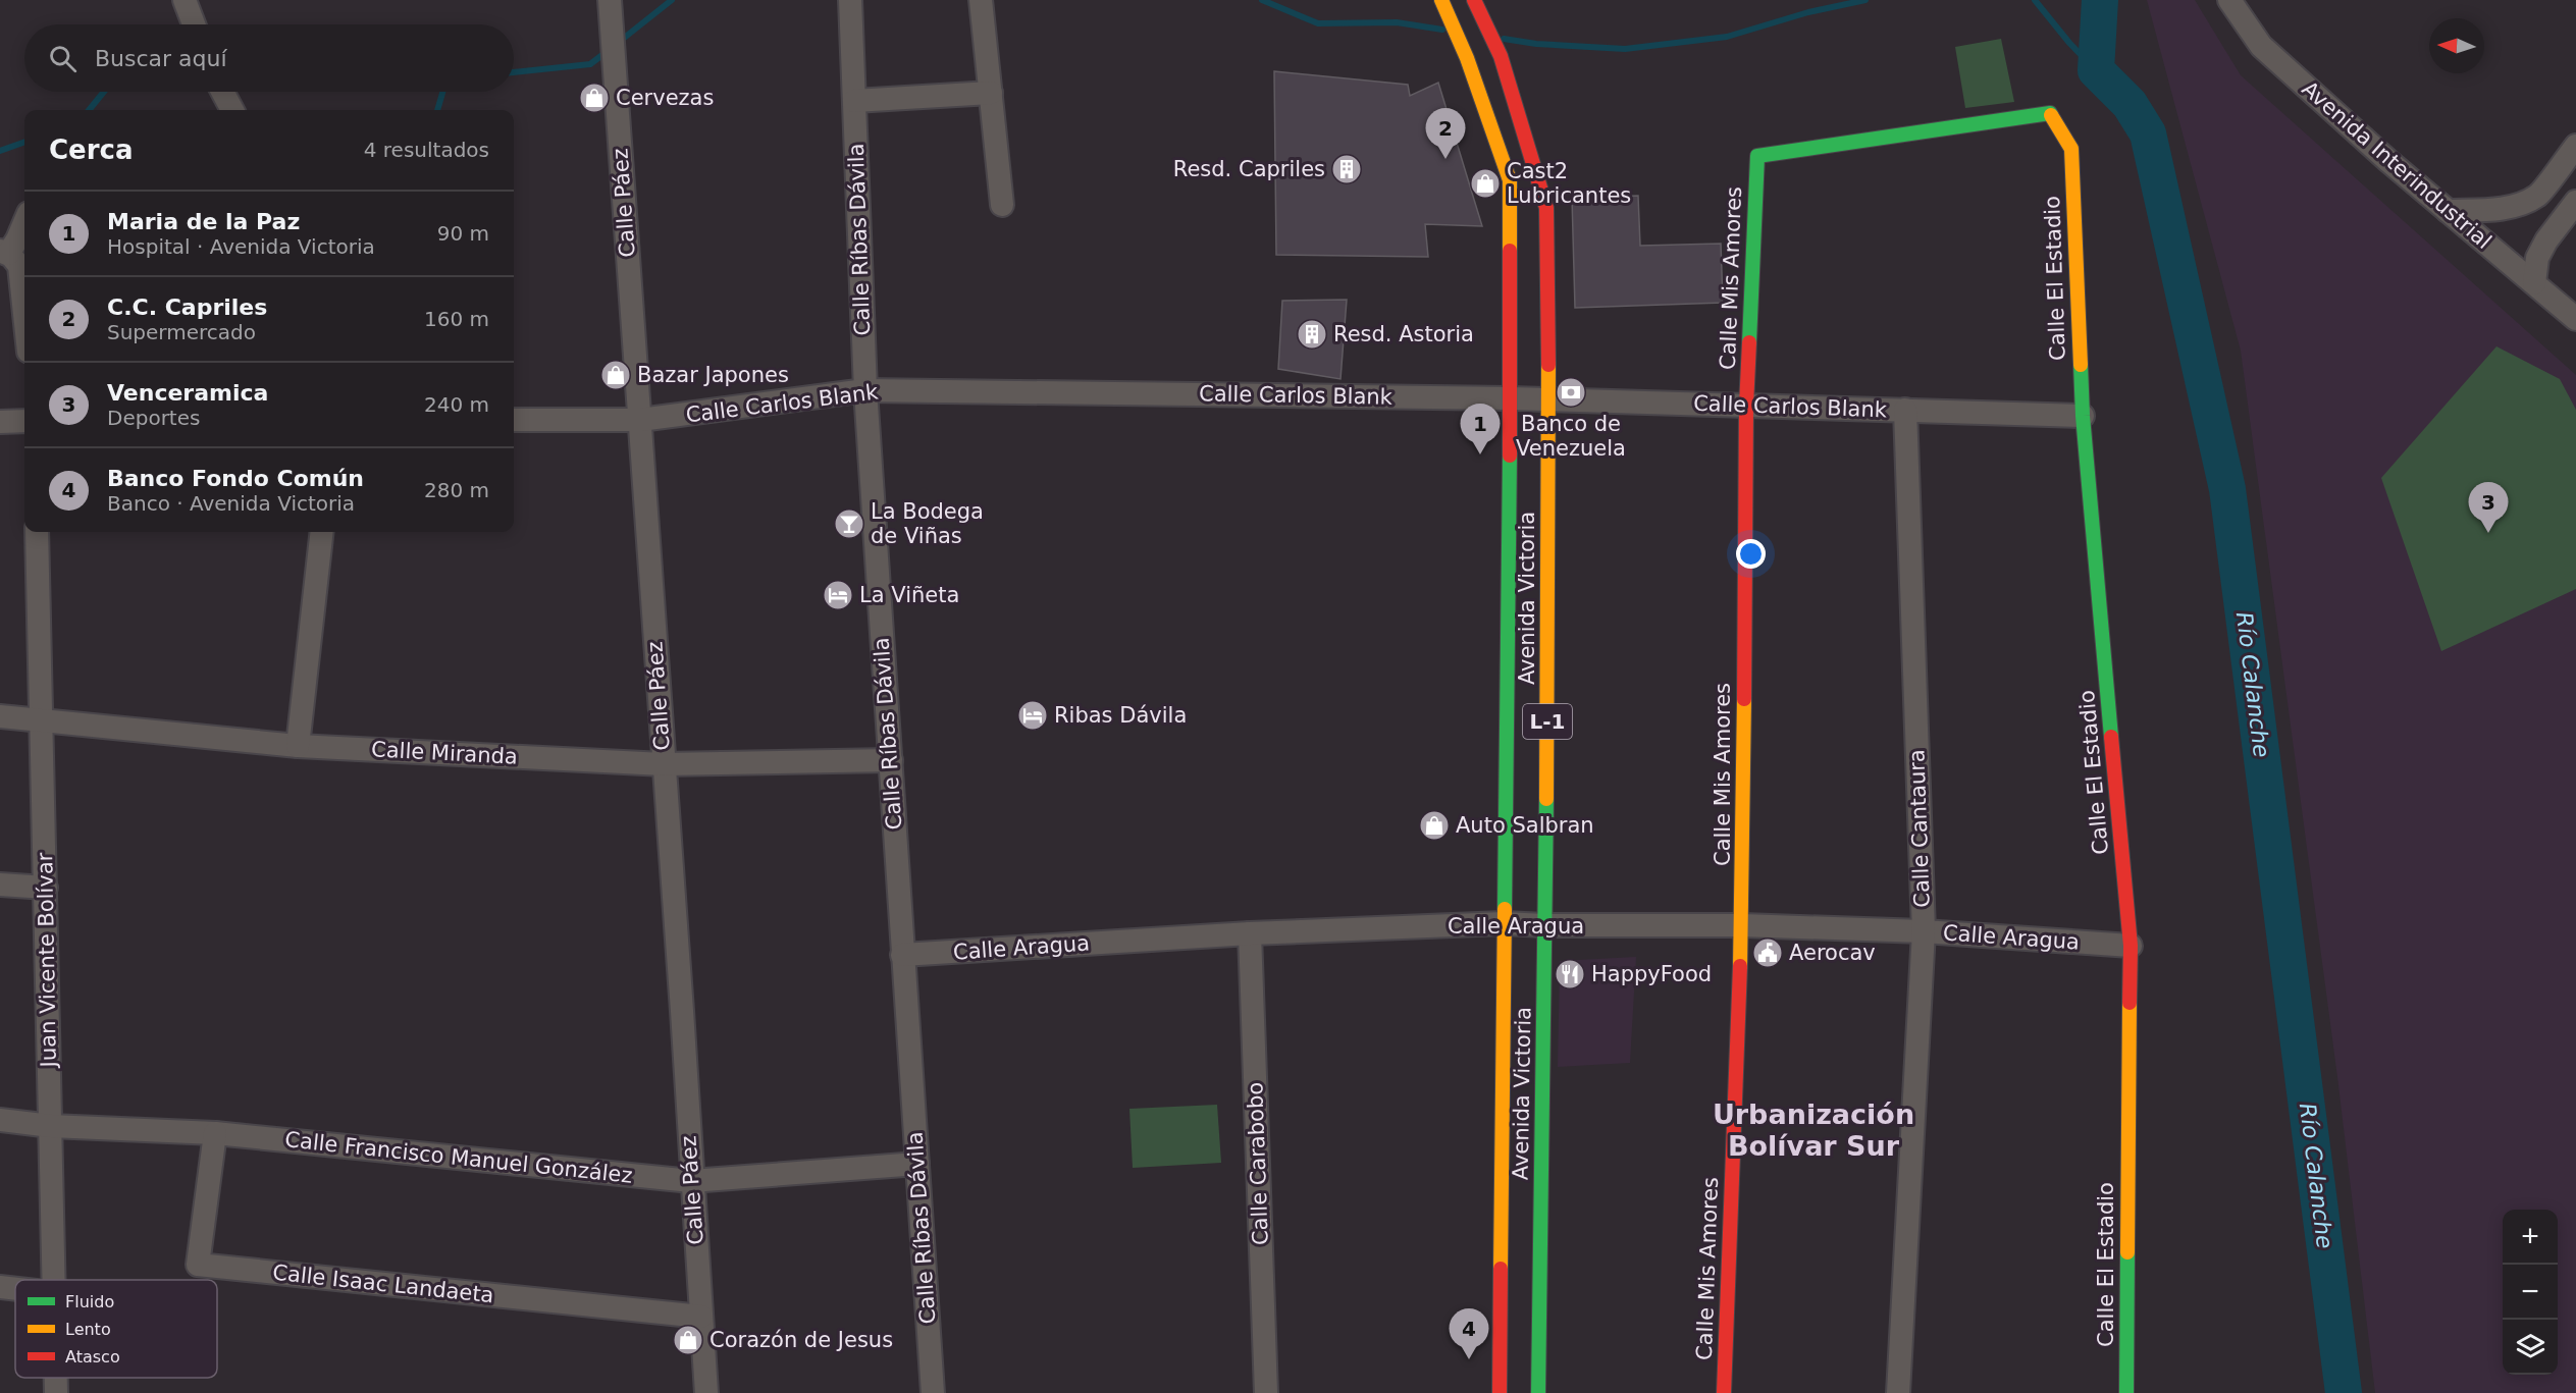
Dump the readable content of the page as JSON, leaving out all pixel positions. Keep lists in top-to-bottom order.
{
  "streets": {
    "street": [
      "Avenida Interindustrial",
      "Calle Páez",
      "Calle Ríbas Dávila",
      "Calle Mis Amores",
      "Calle El Estadio",
      "Calle Carlos Blank",
      "Avenida Victoria",
      "L-1",
      "Calle Miranda",
      "Calle Cantaura",
      "Calle Aragua",
      "Juan Vicente Bolívar",
      "Calle Francisco Manuel González",
      "Calle Carabobo",
      "Calle Isaac Landaeta"
    ]
  },
  "crossings": [
    ["Calle Páez", "Calle Carlos Blank"],
    ["Calle Páez", "Calle Miranda"],
    ["Calle Páez", "Calle Francisco Manuel González"],
    ["Calle Páez", "Calle Isaac Landaeta"],
    ["Calle Ríbas Dávila", "Calle Carlos Blank"],
    ["Calle Ríbas Dávila", "Calle Miranda"],
    ["Calle Ríbas Dávila", "Calle Aragua"],
    ["Calle Ríbas Dávila", "Calle Francisco Manuel González"],
    ["Calle Mis Amores", "Calle El Estadio"],
    ["Calle Mis Amores", "Calle Carlos Blank"],
    ["Calle Mis Amores", "Calle Aragua"],
    ["Calle El Estadio", "Calle Carlos Blank"],
    ["Calle El Estadio", "Calle Aragua"],
    ["Calle Carlos Blank", "Avenida Victoria"],
    ["Calle Carlos Blank", "Calle Cantaura"],
    ["Avenida Victoria", "Calle Aragua"],
    ["Calle Miranda", "Juan Vicente Bolívar"],
    ["Calle Cantaura", "Calle Aragua"],
    ["Calle Aragua", "Calle Carabobo"],
    ["Juan Vicente Bolívar", "Calle Francisco Manuel González"],
    ["Calle Francisco Manuel González", "Calle Isaac Landaeta"]
  ],
  "districts": ["Urbanización Bolívar Sur"],
  "water": ["Río Calanche"],
  "places": {
    "shop": [
      "Cervezas",
      "Cast2 Lubricantes",
      "Bazar Japones",
      "Auto Salbran",
      "Corazón de Jesus"
    ],
    "building": ["Resd. Capriles", "Resd. Astoria"],
    "bank": ["Banco de Venezuela"],
    "bar": ["La Bodega de Viñas"],
    "hotel": ["La Viñeta", "Ribas Dávila"],
    "public building": ["Aerocav"],
    "restaurant": ["HappyFood"]
  },
  "legend": ["Fluido", "Lento", "Atasco"],
  "north": "left",
  "page": {
    "search": "Buscar aquí",
    "pins": [
      "2",
      "1",
      "3",
      "4"
    ],
    "heading": ["Cerca", "4 resultados"],
    "list": [
      {
        "mark": "1",
        "name": "Maria de la Paz",
        "note": "Hospital · Avenida Victoria",
        "value": "90 m"
      },
      {
        "mark": "2",
        "name": "C.C. Capriles",
        "note": "Supermercado",
        "value": "160 m"
      },
      {
        "mark": "3",
        "name": "Venceramica",
        "note": "Deportes",
        "value": "240 m"
      },
      {
        "mark": "4",
        "name": "Banco Fondo Común",
        "note": "Banco · Avenida Victoria",
        "value": "280 m"
      }
    ],
    "map_buttons": ["+", "−"]
  }
}
